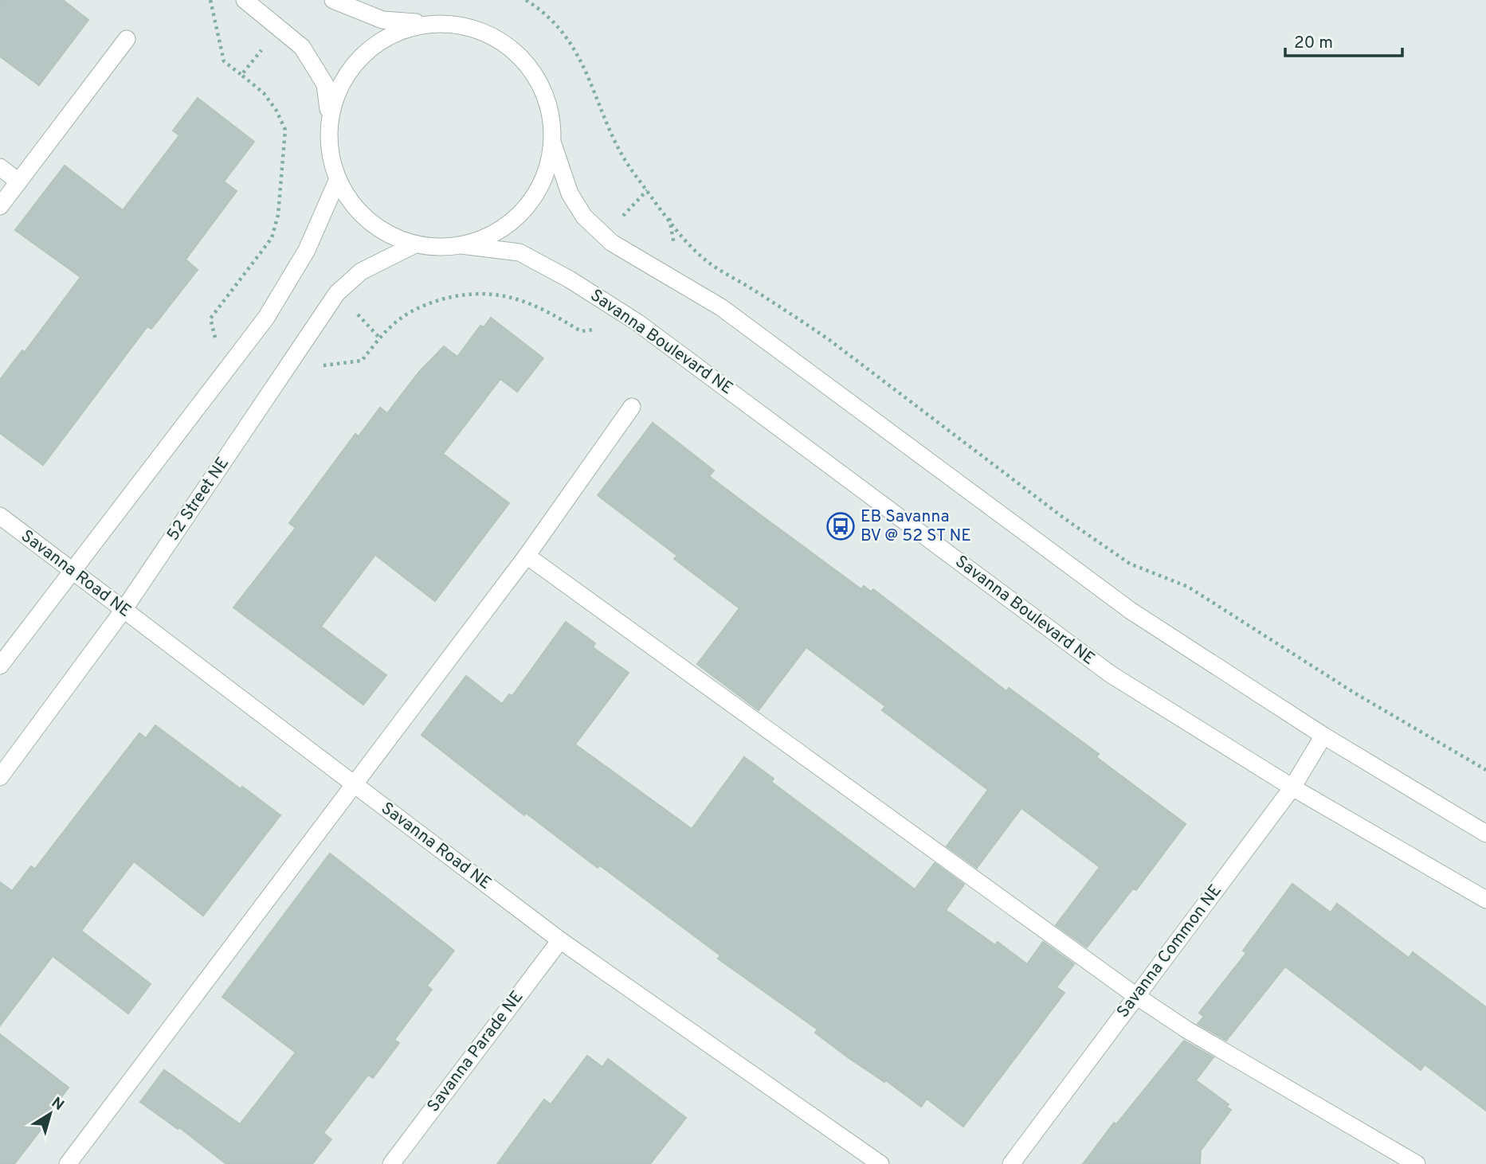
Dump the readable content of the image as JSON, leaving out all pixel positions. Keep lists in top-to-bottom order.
{
  "streets": {
    "street": [
      "Savanna Boulevard NE",
      "52 Street NE",
      "Savanna Road NE",
      "Savanna Common NE",
      "Savanna Parade NE"
    ]
  },
  "crossings": [
    ["Savanna Boulevard NE", "Savanna Common NE"],
    ["52 Street NE", "Savanna Road NE"],
    ["Savanna Road NE", "Savanna Parade NE"]
  ],
  "places": {
    "bus stop": ["EB Savanna BV @ 52 ST NE"]
  },
  "scale_bar": "20 m",
  "north": "top right"
}
